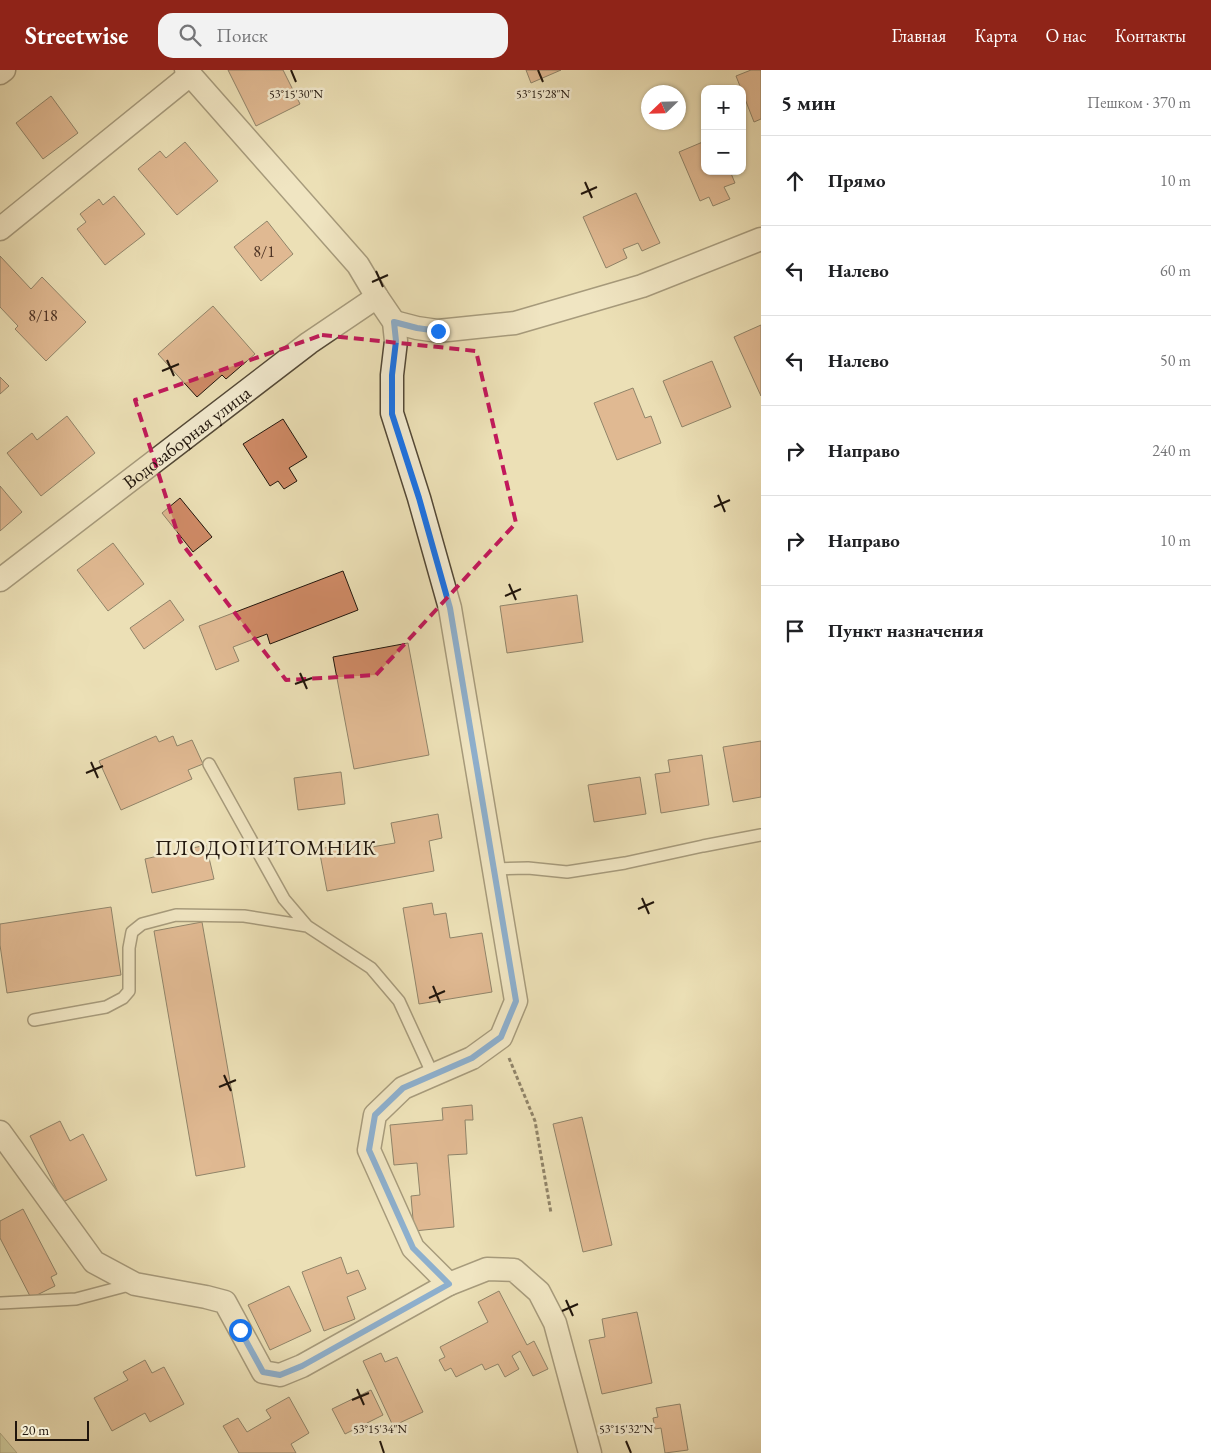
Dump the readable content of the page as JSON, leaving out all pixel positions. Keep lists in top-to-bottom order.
{
  "streets": {
    "street": ["Водозаборная улица"]
  },
  "districts": ["ПЛОДОПИТОМНИК"],
  "house_numbers": ["8/1", "8/18"],
  "scale_bar": "20 m",
  "north": "bottom left",
  "page": {
    "header": "Streetwise",
    "search": "Поиск",
    "nav": [
      "Главная",
      "Карта",
      "О нас",
      "Контакты"
    ],
    "heading": ["5 мин", "Пешком · 370 m"],
    "map_buttons": ["+", "−"],
    "list": [
      ["Прямо", "10 m"],
      ["Налево", "60 m"],
      ["Налево", "50 m"],
      ["Направо", "240 m"],
      ["Направо", "10 m"],
      "Пункт назначения"
    ],
    "scale": "20 m"
  },
  "coordinates": [
    "53°15'30\"N",
    "53°15'28\"N",
    "53°15'34\"N",
    "53°15'32\"N"
  ]
}
